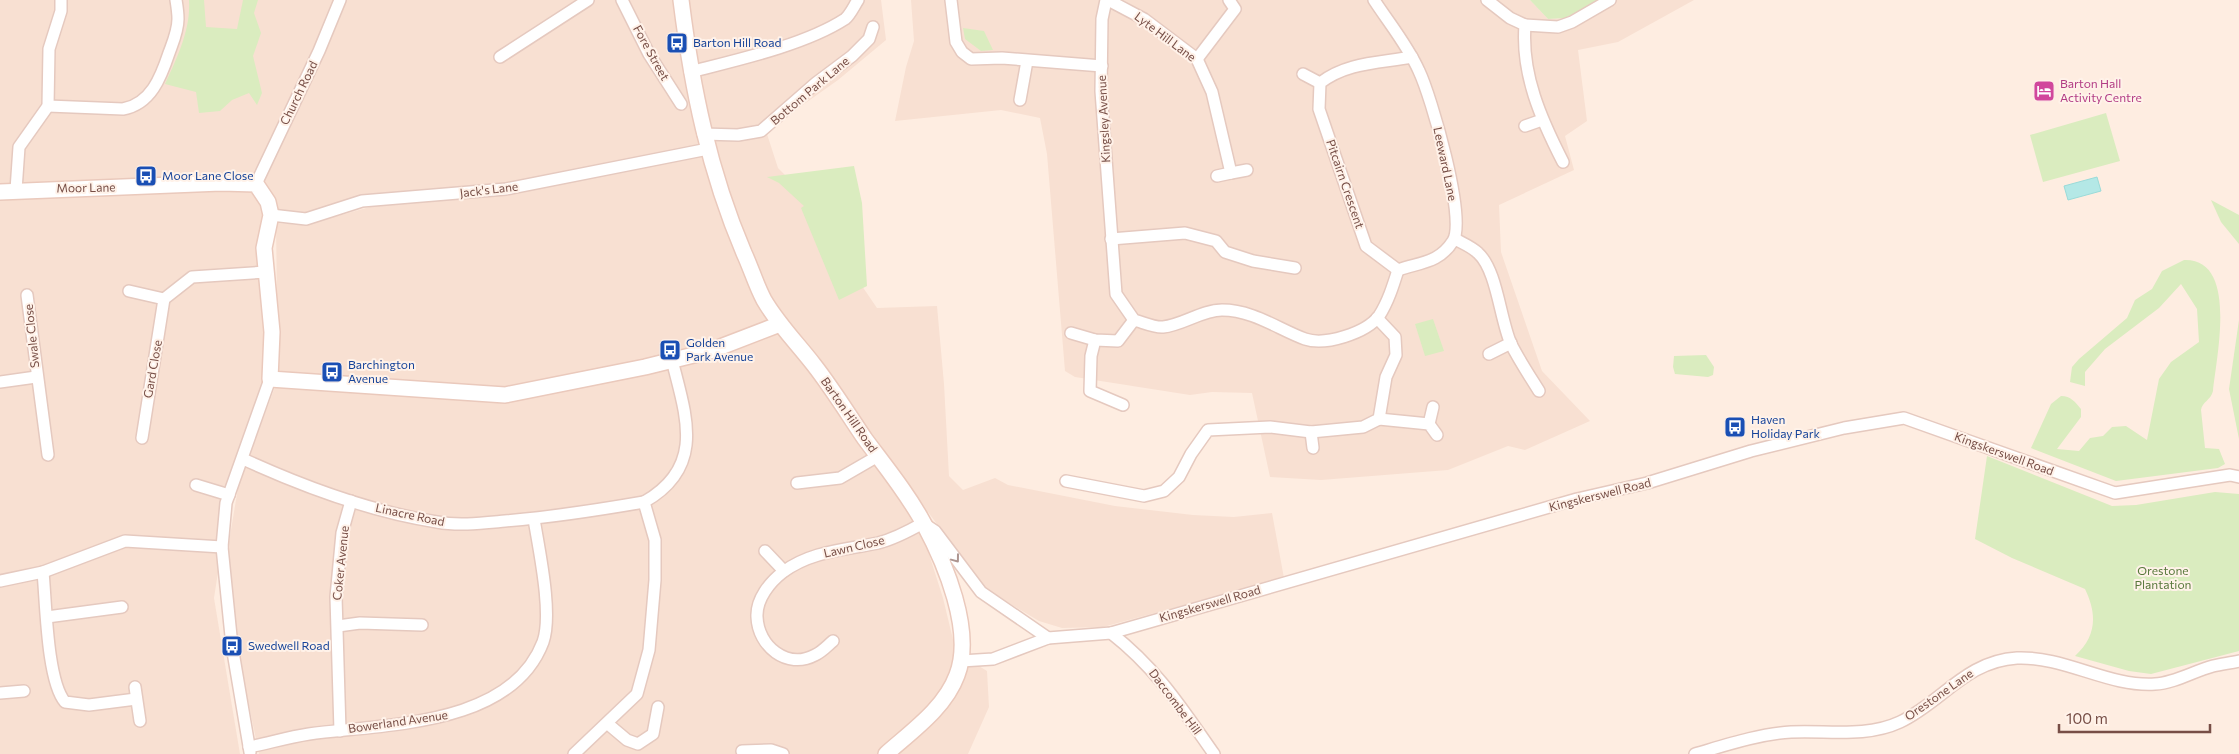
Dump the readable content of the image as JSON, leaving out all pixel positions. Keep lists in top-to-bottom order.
{
  "streets": {
    "street": [
      "Lyte Hill Lane",
      "Fore Street",
      "Bottom Park Lane",
      "Church Road",
      "Kingsley Avenue",
      "Leeward Lane",
      "Pitcairn Crescent",
      "Moor Lane",
      "Jack's Lane",
      "Swale Close",
      "Gard Close",
      "Barton Hill Road",
      "Kingskerswell Road",
      "Linacre Road",
      "Lawn Close",
      "Coker Avenue",
      "Orestone Lane",
      "Daccombe Hill",
      "Bowerland Avenue"
    ]
  },
  "crossings": [
    ["Lyte Hill Lane", "Kingsley Avenue"],
    ["Bottom Park Lane", "Barton Hill Road"],
    ["Church Road", "Moor Lane"],
    ["Jack's Lane", "Barton Hill Road"],
    ["Barton Hill Road", "Kingskerswell Road"],
    ["Barton Hill Road", "Lawn Close"],
    ["Kingskerswell Road", "Daccombe Hill"],
    ["Linacre Road", "Coker Avenue"],
    ["Linacre Road", "Bowerland Avenue"],
    ["Coker Avenue", "Bowerland Avenue"]
  ],
  "parks": ["Orestone Plantation"],
  "places": {
    "bus stop": [
      "Barton Hill Road",
      "Moor Lane Close",
      "Golden Park Avenue",
      "Barchington Avenue",
      "Haven Holiday Park",
      "Swedwell Road"
    ],
    "hotel": ["Barton Hall Activity Centre"]
  },
  "scale_bar": "100 m"
}
